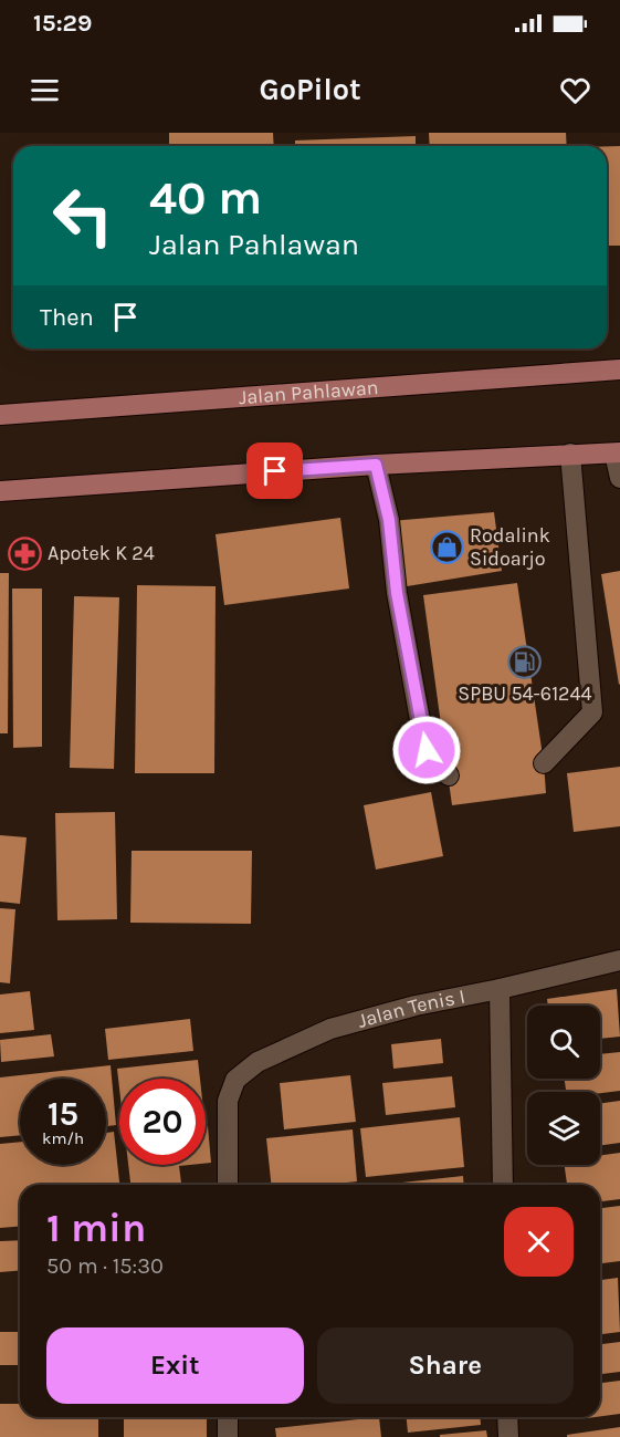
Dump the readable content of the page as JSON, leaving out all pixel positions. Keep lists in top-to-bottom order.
{
  "streets": {
    "main road": ["Jalan Pahlawan"],
    "street": ["Jalan Tenis I"]
  },
  "places": {
    "shop": ["Rodalink Sidoarjo"],
    "pharmacy": ["Apotek K 24"],
    "fuel station": ["SPBU 54-61244"]
  },
  "page": {
    "status": "15:29",
    "header": "GoPilot",
    "turn": ["40 m", "Jalan Pahlawan"],
    "then": "Then",
    "speed": "15 km/h",
    "limit": "20",
    "heading": ["1 min", "50 m · 15:30"],
    "buttons": ["Exit", "Share"]
  }
}
